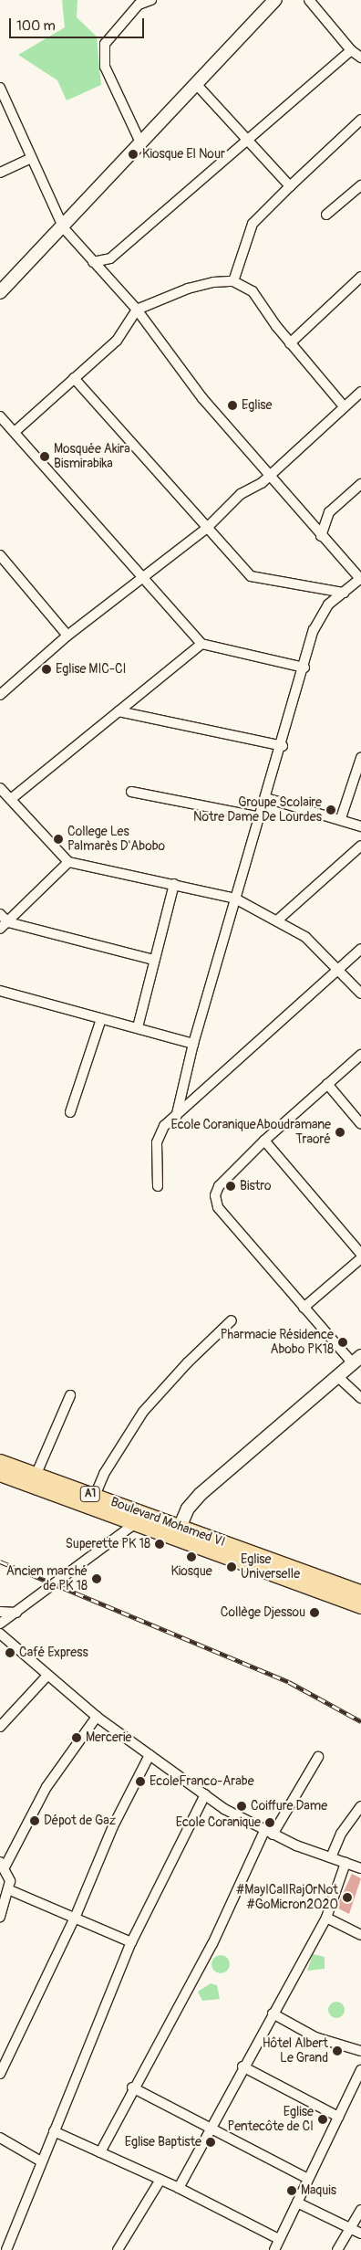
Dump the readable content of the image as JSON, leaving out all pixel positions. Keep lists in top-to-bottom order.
{
  "streets": {
    "main road": ["A1", "Boulevard Mohamed VI"]
  },
  "places": [
    "Kiosque El Nour",
    "Eglise",
    "Mosquée Akira Bismirabika",
    "Eglise MIC-CI",
    "Groupe Scolaire Notre Dame De Lourdes",
    "College Les Palmarès D'Abobo",
    "Ecole CoraniqueAboudramane Traoré",
    "Bistro",
    "Pharmacie Résidence Abobo PK18",
    "Superette PK 18",
    "Kiosque",
    "Eglise Universelle",
    "Ancien marché de PK 18",
    "Collège Djessou",
    "Café Express",
    "Mercerie",
    "EcoleFranco-Arabe",
    "Coiffure Dame",
    "Dépot de Gaz",
    "Ecole Coranique",
    "#MayICallRajOrNot #GoMicron2020",
    "Hôtel Albert Le Grand",
    "Eglise Pentecôte de CI",
    "Eglise Baptiste",
    "Maquis"
  ],
  "scale_bar": "100 m"
}
